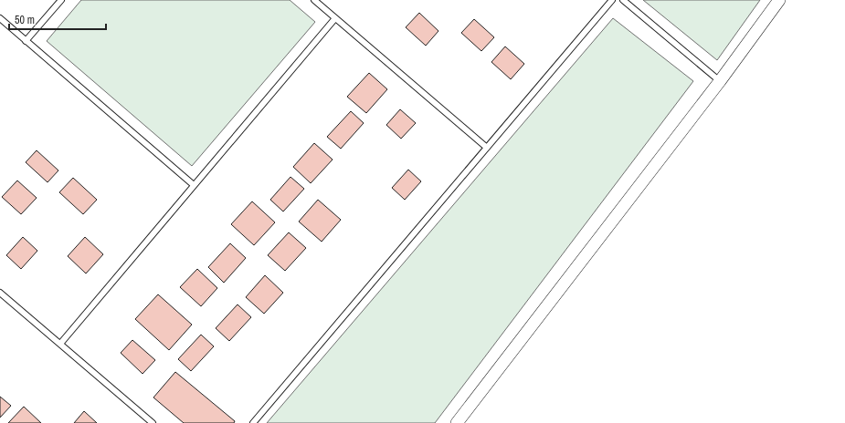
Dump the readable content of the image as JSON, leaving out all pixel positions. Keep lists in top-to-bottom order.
{
  "scale_bar": "50 m"
}
